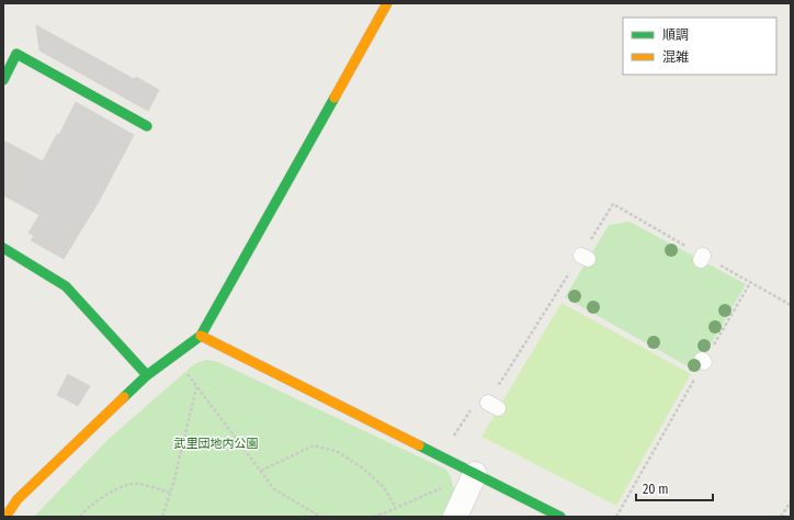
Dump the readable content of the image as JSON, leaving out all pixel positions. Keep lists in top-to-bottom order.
{
  "parks": ["武里団地内公園"],
  "legend": ["順調", "混雑"],
  "scale_bar": "20 m"
}
